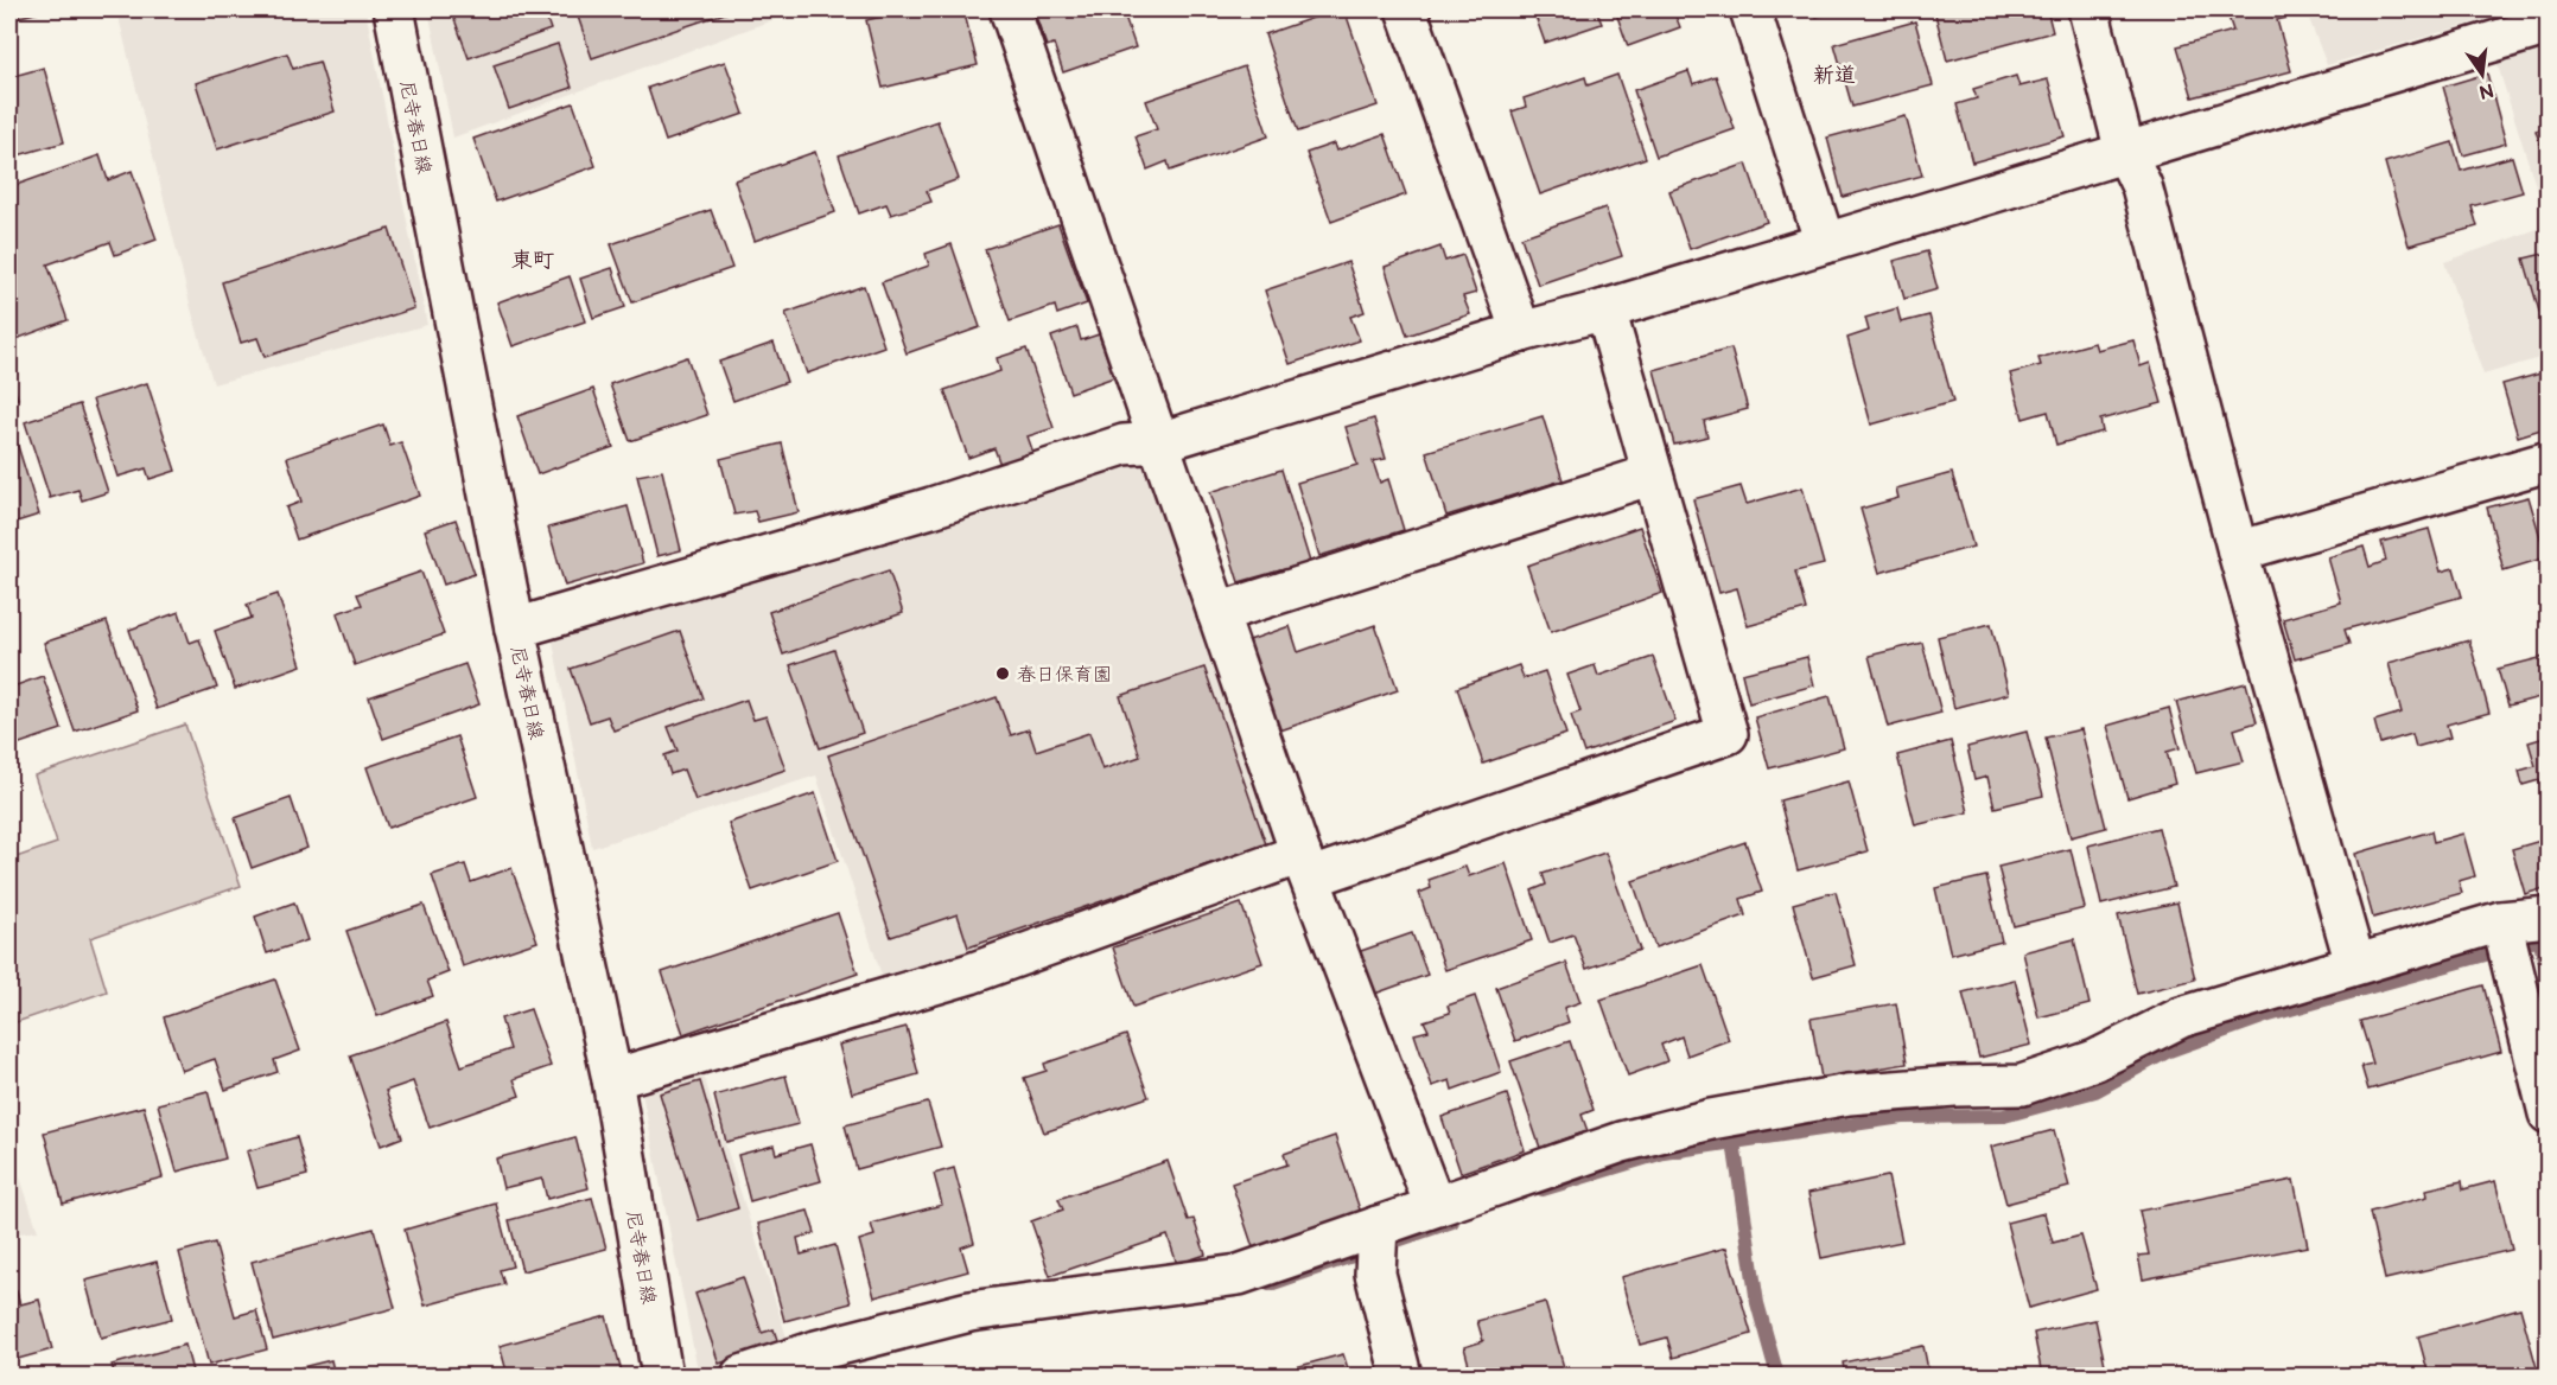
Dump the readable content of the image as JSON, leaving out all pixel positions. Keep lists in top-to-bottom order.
{
  "streets": {
    "street": ["尼寺春日線"]
  },
  "districts": ["新道", "東町"],
  "places": ["春日保育園"],
  "north": "bottom"
}
